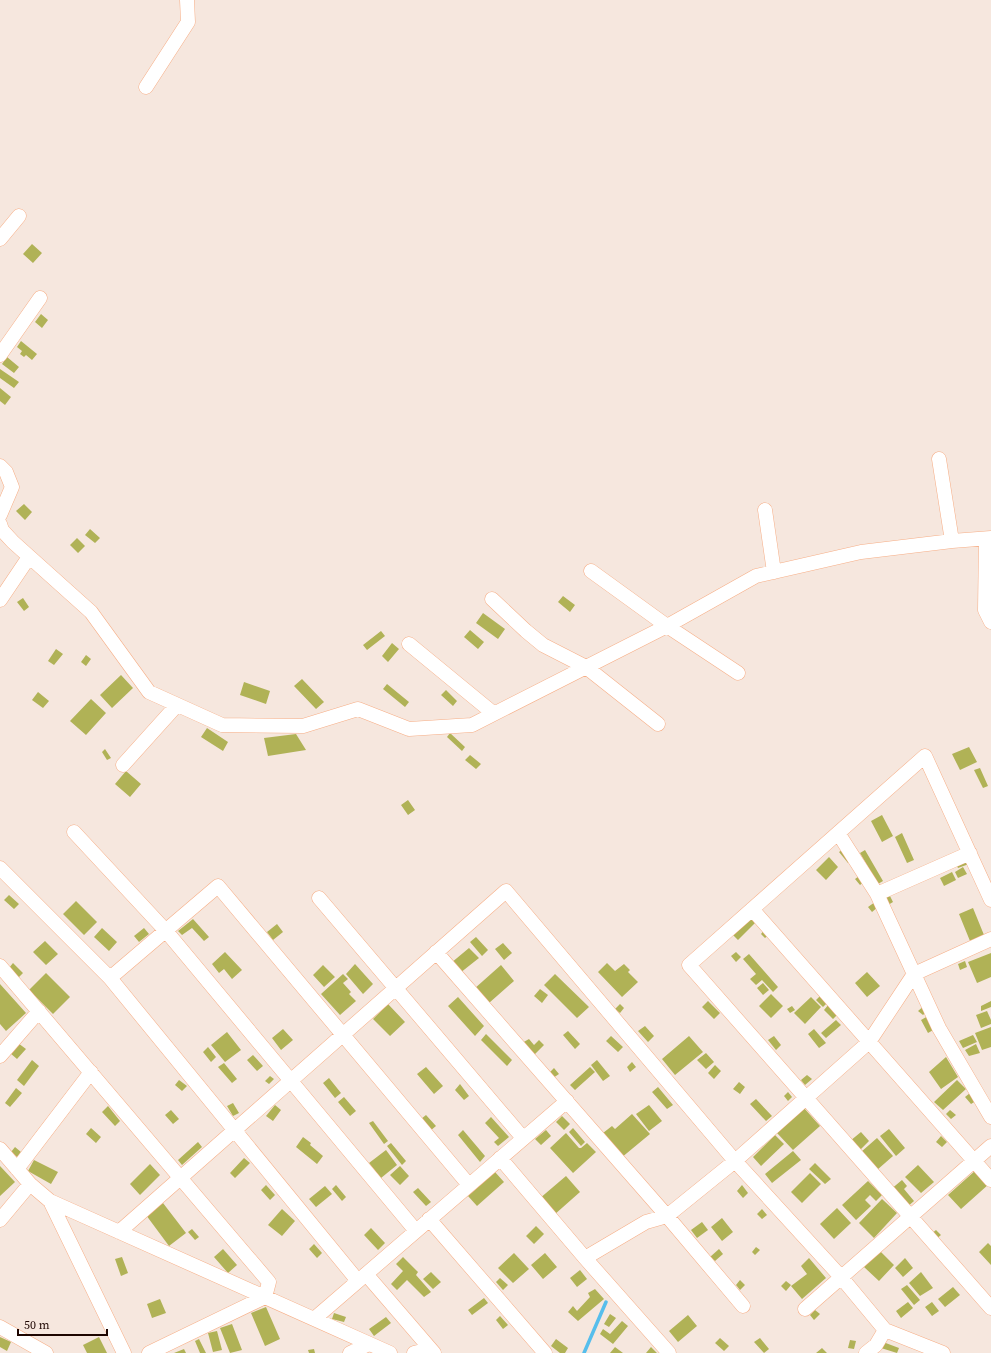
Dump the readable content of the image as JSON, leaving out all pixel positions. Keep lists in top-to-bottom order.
{
  "scale_bar": "50 m"
}
